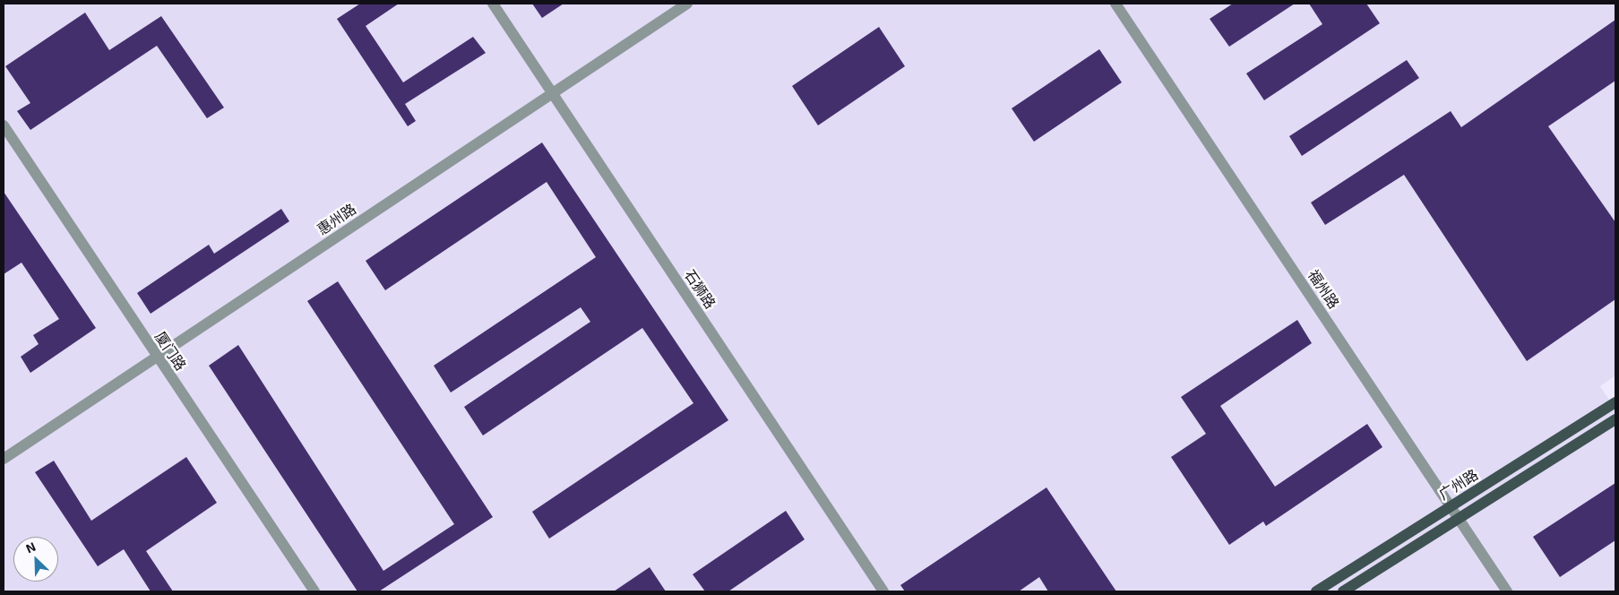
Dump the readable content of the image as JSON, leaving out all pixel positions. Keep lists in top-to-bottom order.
{
  "streets": {
    "main road": ["广州路"],
    "street": [
      "惠州路",
      "石狮路",
      "福州路",
      "厦门路"
    ]
  },
  "crossings": [
    ["福州路", "广州路"]
  ],
  "north": "top left"
}
